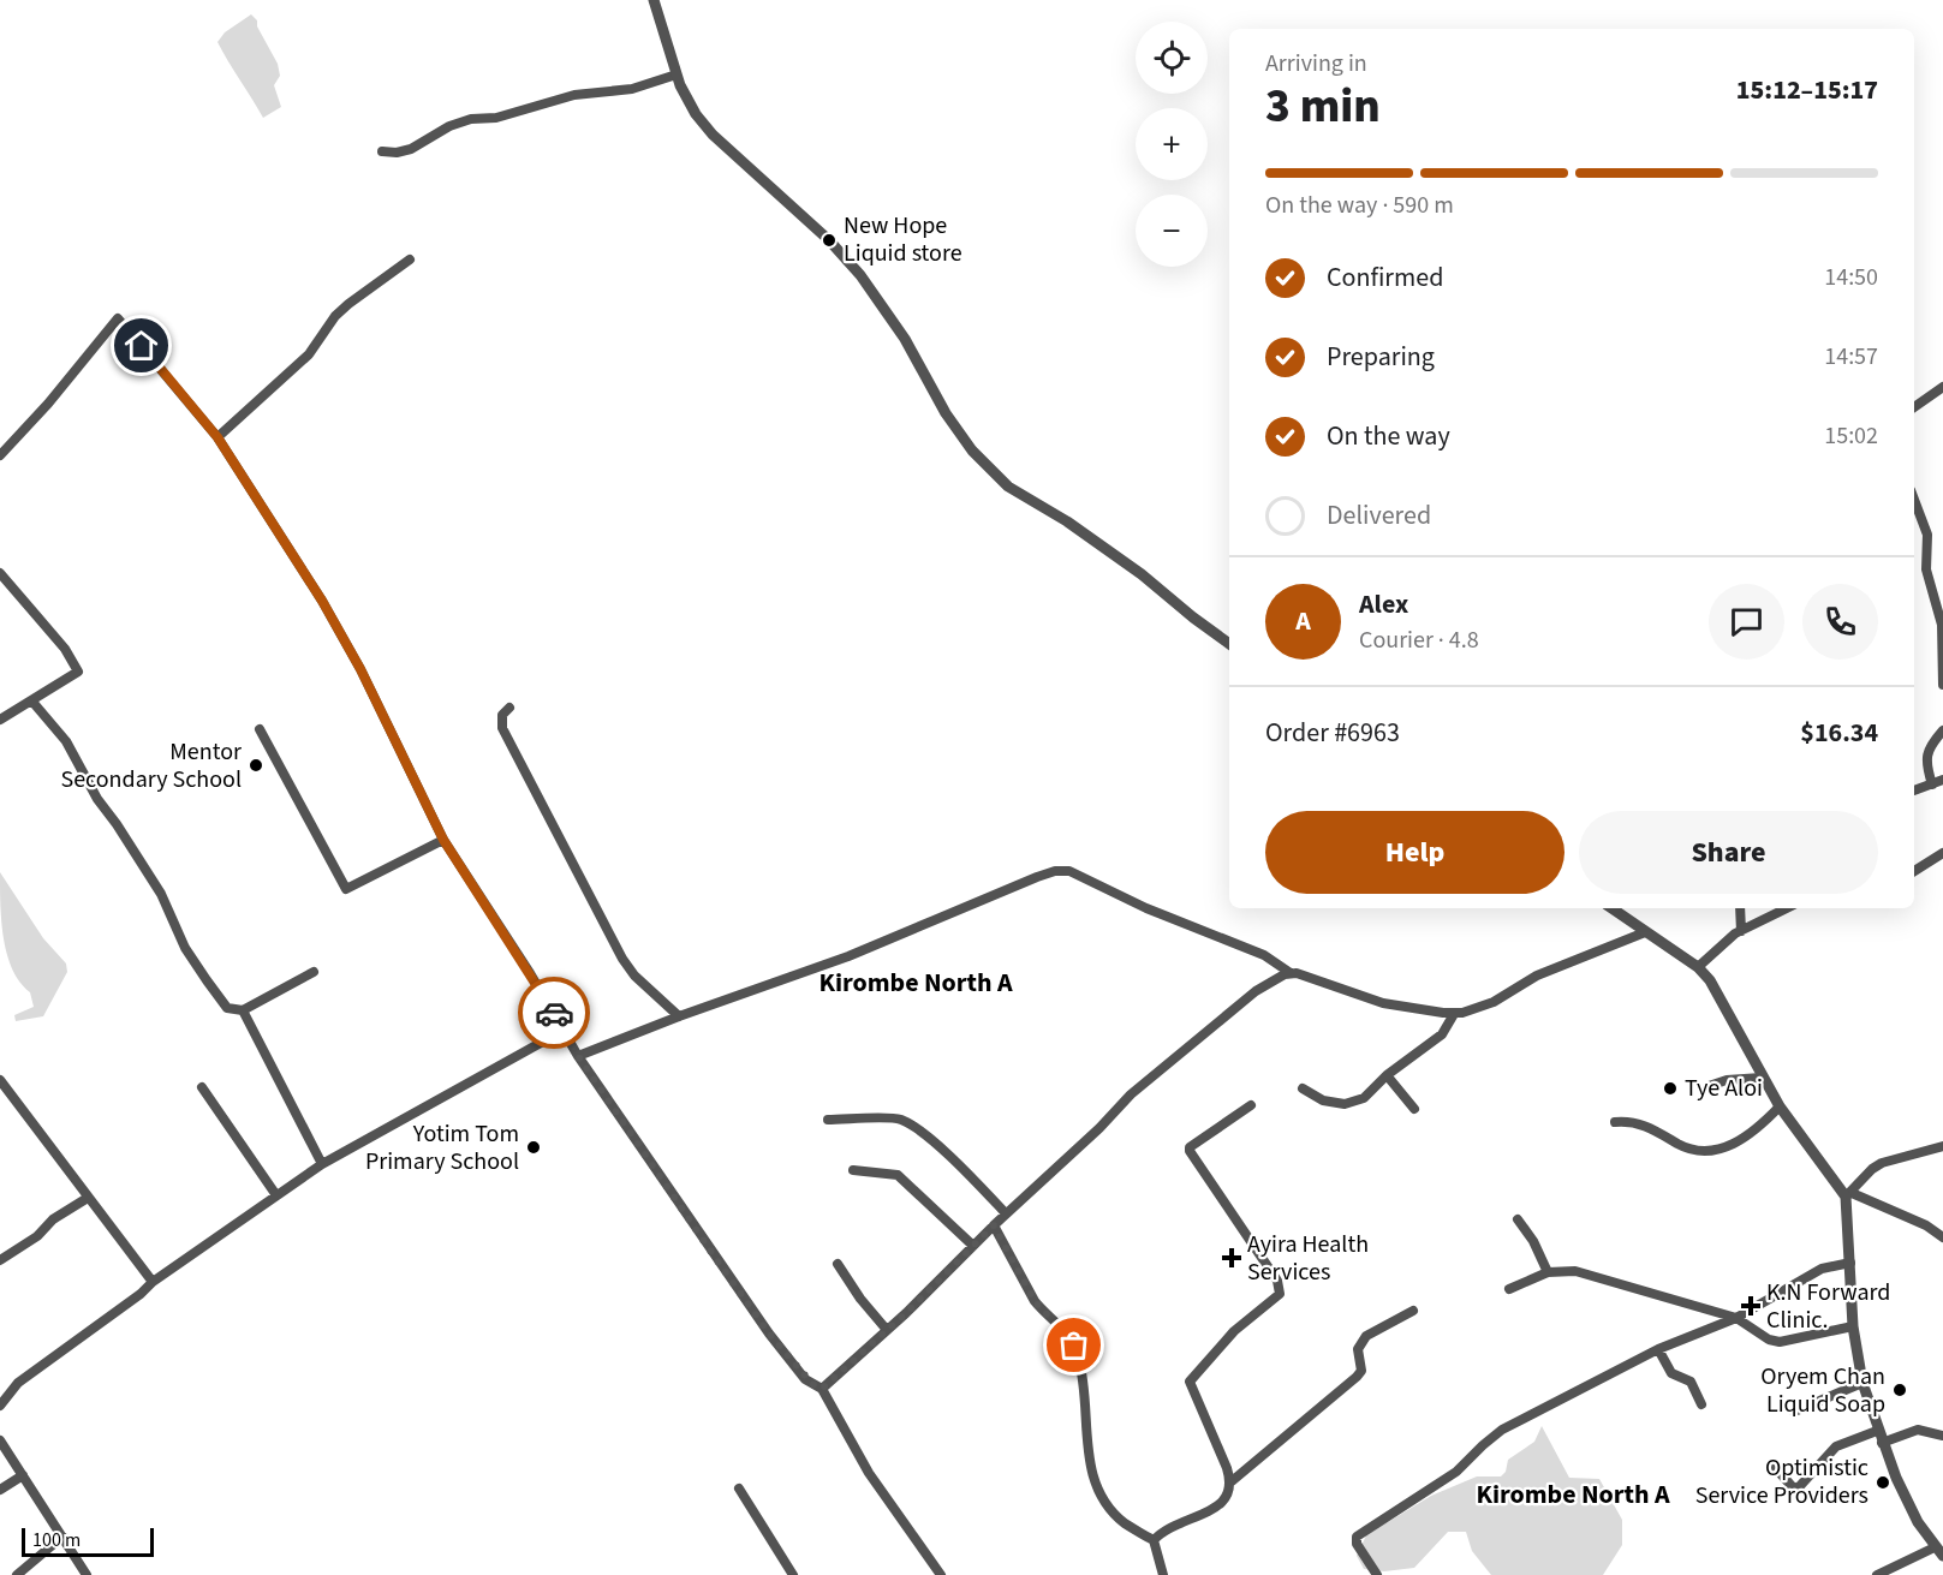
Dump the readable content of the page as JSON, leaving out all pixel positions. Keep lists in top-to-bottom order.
{
  "districts": ["Kirombe North A", "Kirombe North A"],
  "places": {
    "other": [
      "New Hope Liquid store",
      "Mentor Secondary School",
      "Tye Aloi",
      "Yotim Tom Primary School",
      "Oryem Chan Liquid Soap",
      "Optimistic Service Providers"
    ],
    "health": ["Ayira Health Services", "K.N Forward Clinic."]
  },
  "scale_bar": "100 m",
  "page": {
    "map_buttons": ["+", "−"],
    "heading": ["3 min", "Arriving in", "15:12–15:17"],
    "panel": [
      "Alex",
      "Courier · 4.8",
      "Order #6963",
      "$16.34"
    ],
    "bar": "On the way · 590 m",
    "list": [
      ["Confirmed", "14:50"],
      ["Preparing", "14:57"],
      ["On the way", "15:02"],
      "Delivered"
    ],
    "round": "A",
    "buttons": ["Help", "Share"],
    "scale": "100 m"
  }
}
